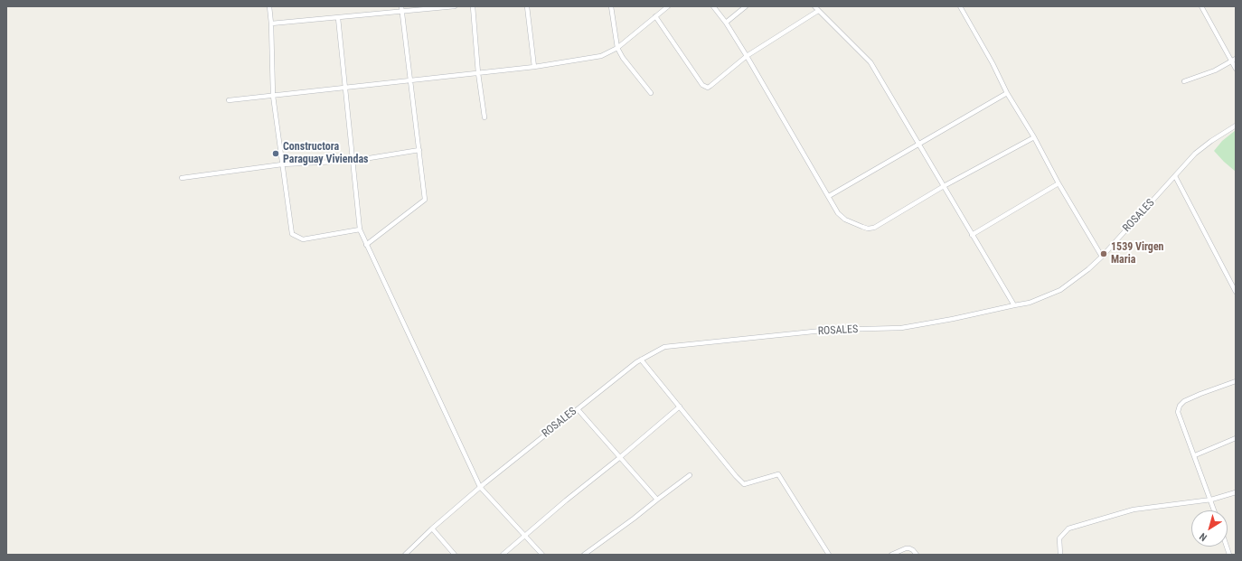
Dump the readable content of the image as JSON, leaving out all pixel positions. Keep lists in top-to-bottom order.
{
  "streets": {
    "street": ["ROSALES"]
  },
  "places": ["Constructora Paraguay Viviendas", "1539 Virgen Maria"],
  "north": "bottom left"
}
